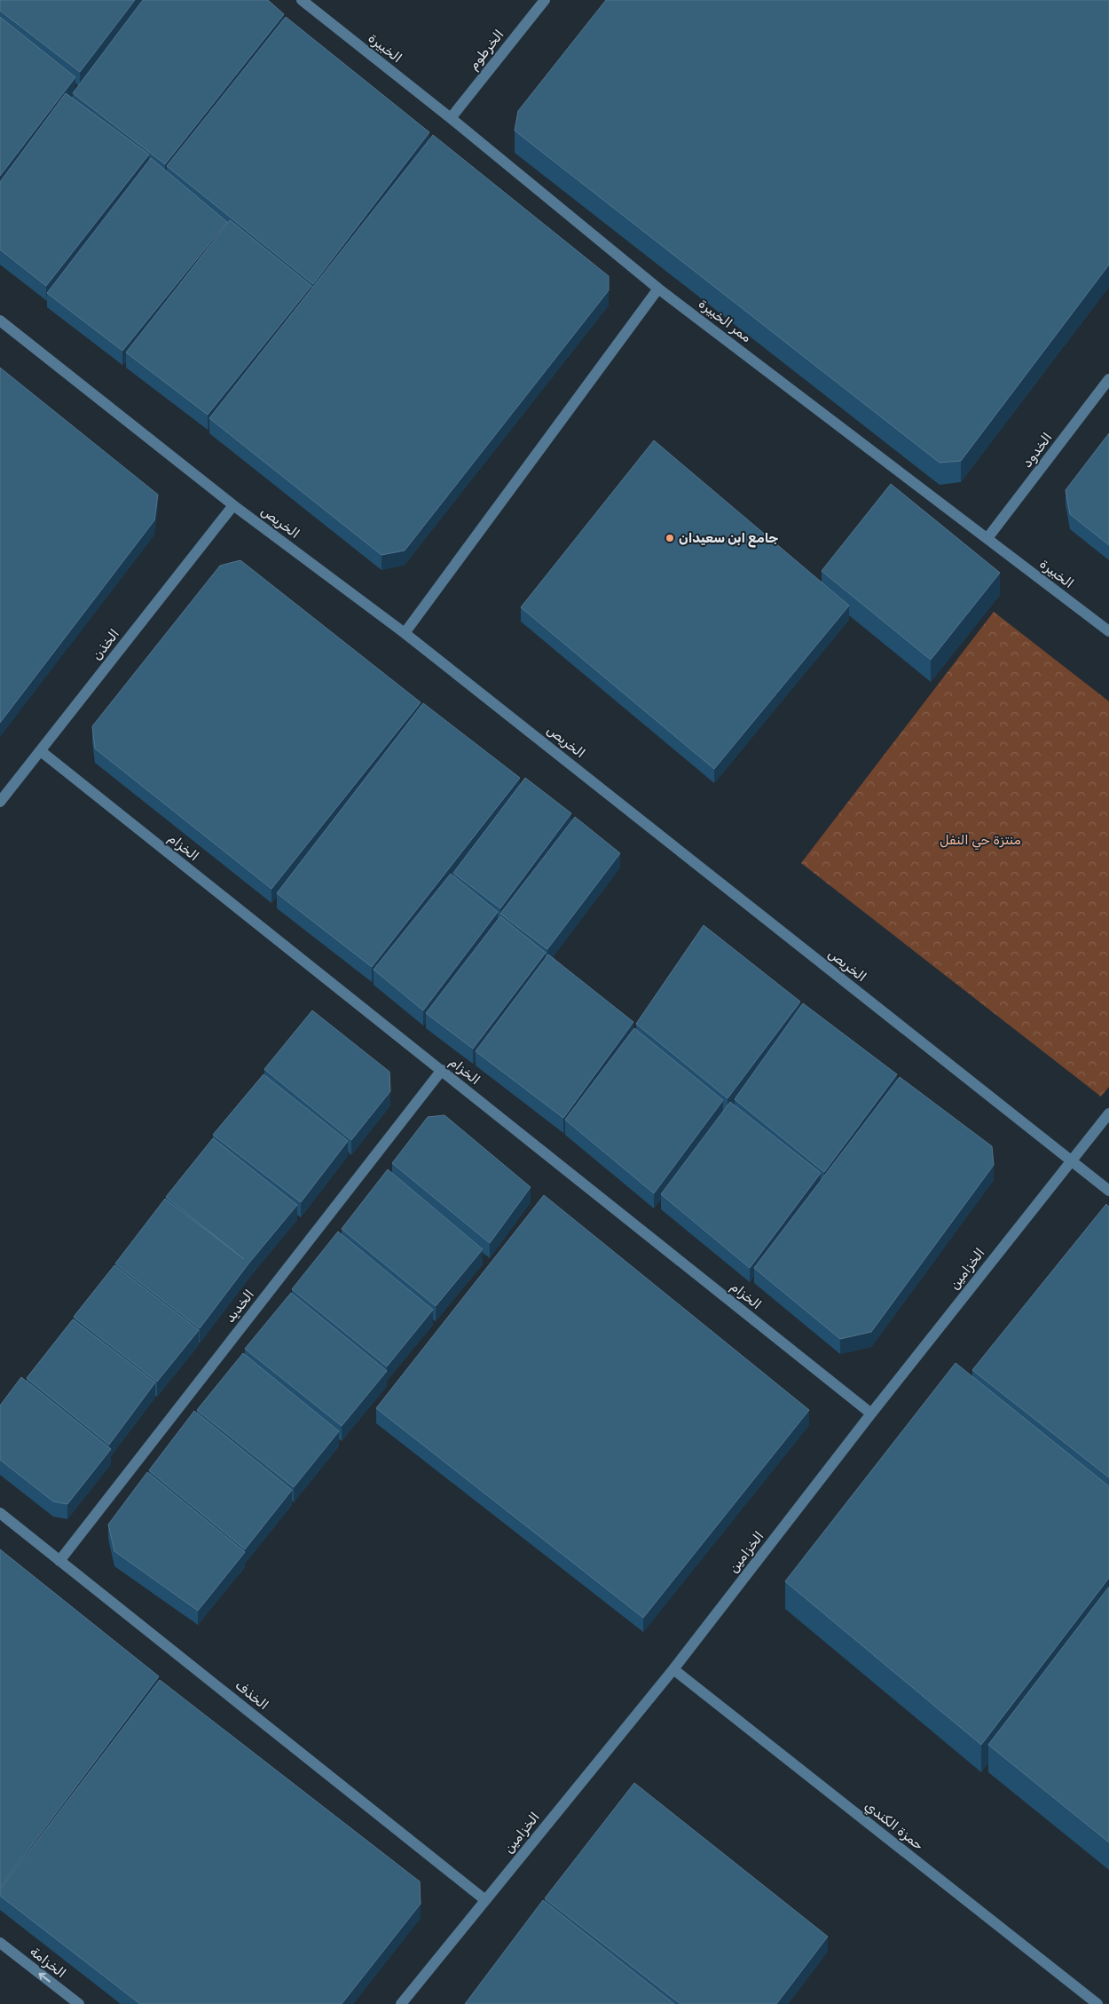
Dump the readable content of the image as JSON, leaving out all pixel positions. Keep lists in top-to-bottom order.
{
  "streets": {
    "street": [
      "الخبيرة",
      "الخرطوم",
      "ممر الخبيرة",
      "الخدود",
      "الخريص",
      "الخذن",
      "الخزام",
      "الخزامين",
      "الخديد",
      "الخذف",
      "حمزة الكندي",
      "الخزامة"
    ]
  },
  "crossings": [
    ["الخبيرة", "الخرطوم"],
    ["الخبيرة", "ممر الخبيرة"],
    ["الخبيرة", "الخدود"],
    ["الخرطوم", "ممر الخبيرة"],
    ["ممر الخبيرة", "الخدود"],
    ["الخريص", "الخذن"],
    ["الخريص", "الخزامين"],
    ["الخذن", "الخزام"],
    ["الخزام", "الخزامين"],
    ["الخزام", "الخديد"],
    ["الخزامين", "الخذف"],
    ["الخزامين", "حمزة الكندي"],
    ["الخديد", "الخذف"]
  ],
  "one_way": ["الخزامة"],
  "parks": ["منتزة حي النفل"],
  "places": ["جامع ابن سعيدان"]
}
